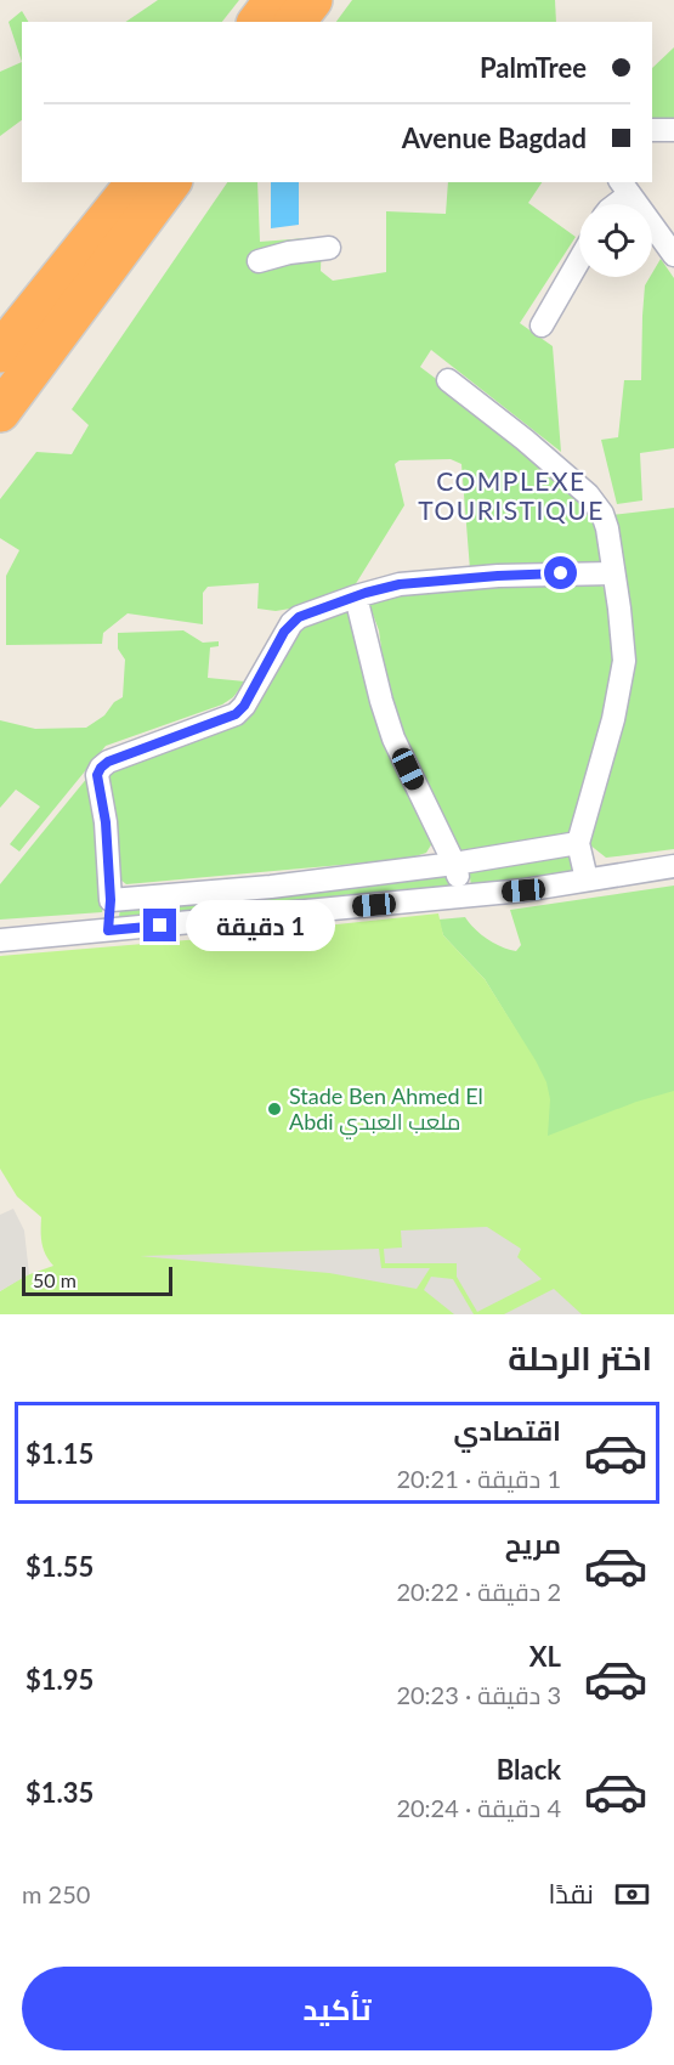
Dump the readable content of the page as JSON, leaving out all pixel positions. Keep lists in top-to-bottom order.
{
  "districts": ["COMPLEXE TOURISTIQUE"],
  "places": ["Stade Ben Ahmed El Abdi ملعب العبدي"],
  "scale_bar": "50 m",
  "page": {
    "banner": ["PalmTree", "Avenue Bagdad"],
    "bubble": "1 دقيقة",
    "scale": "50 m",
    "heading": "اختر الرحلة",
    "list": [
      {
        "name": "اقتصادي",
        "note": "1 دقيقة · 20:21",
        "value": "$1.15"
      },
      {
        "name": "مريح",
        "note": "2 دقيقة · 20:22",
        "value": "$1.55"
      },
      {
        "name": "XL",
        "note": "3 دقيقة · 20:23",
        "value": "$1.95"
      },
      {
        "name": "Black",
        "note": "4 دقيقة · 20:24",
        "value": "$1.35"
      }
    ],
    "pay": ["نقدًا", "250 m"],
    "buttons": "تأكيد"
  }
}
